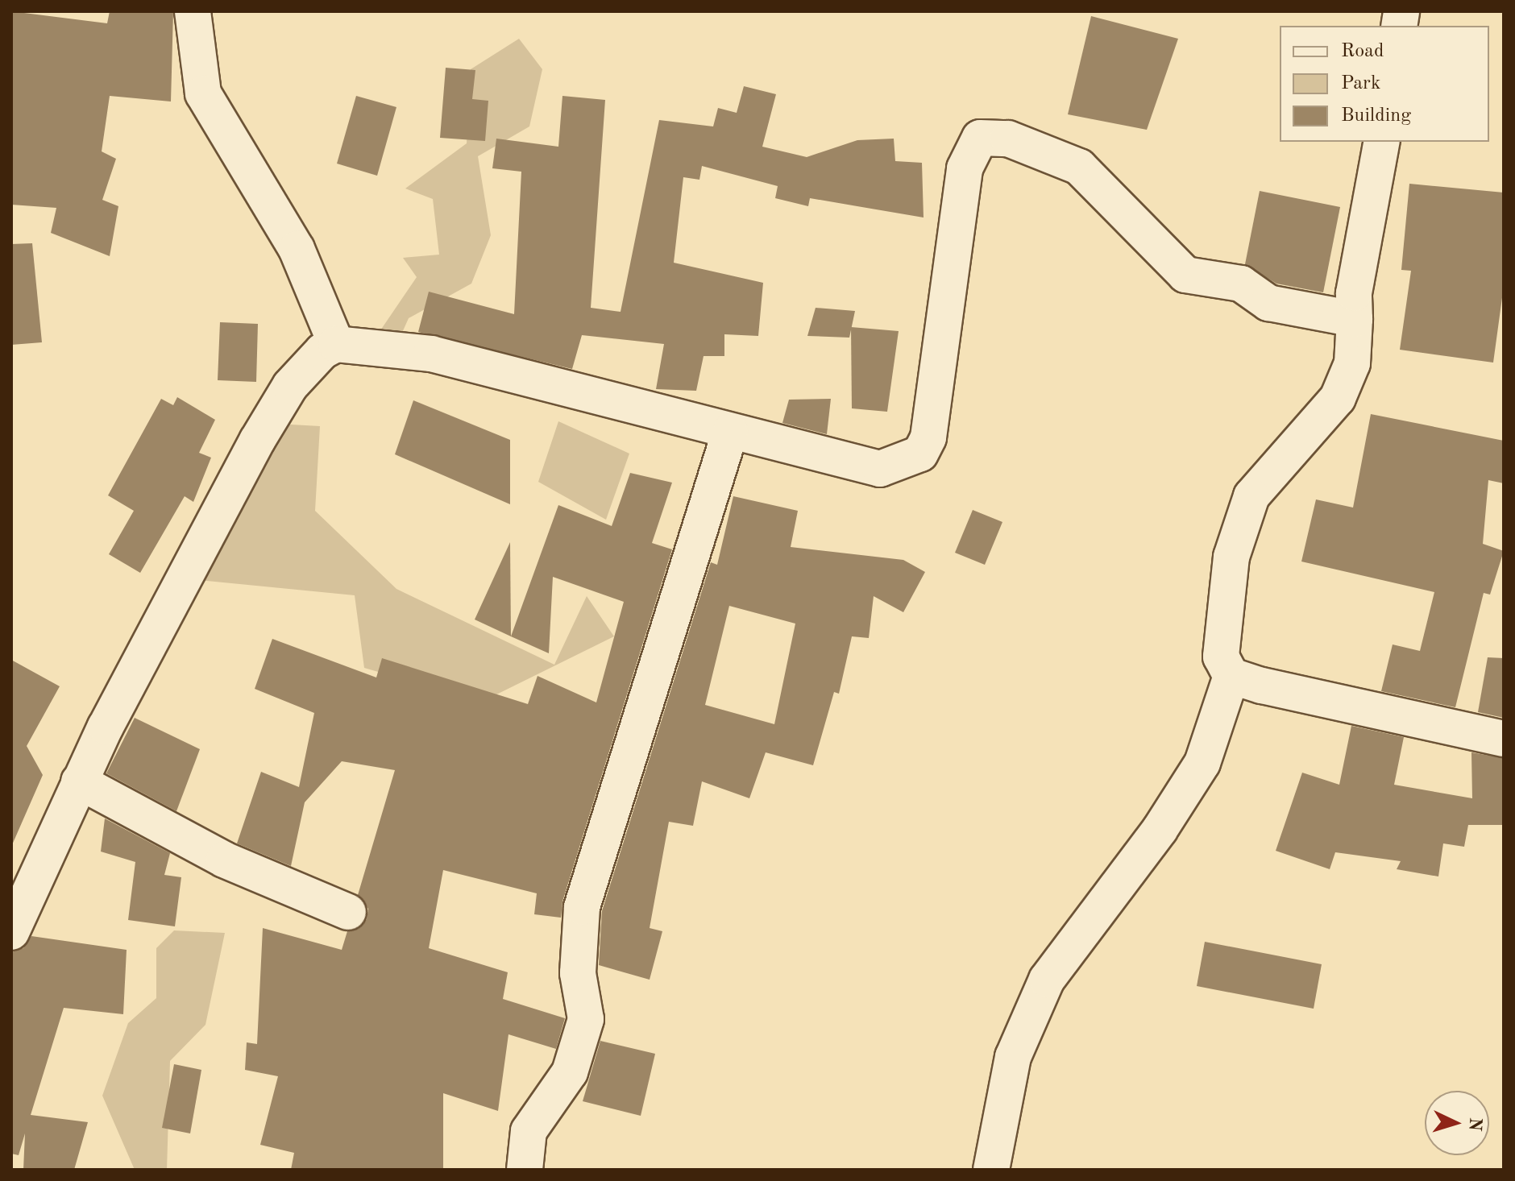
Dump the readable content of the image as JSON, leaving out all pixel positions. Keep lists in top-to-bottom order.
{
  "legend": ["Road", "Park", "Building"],
  "north": "right"
}
